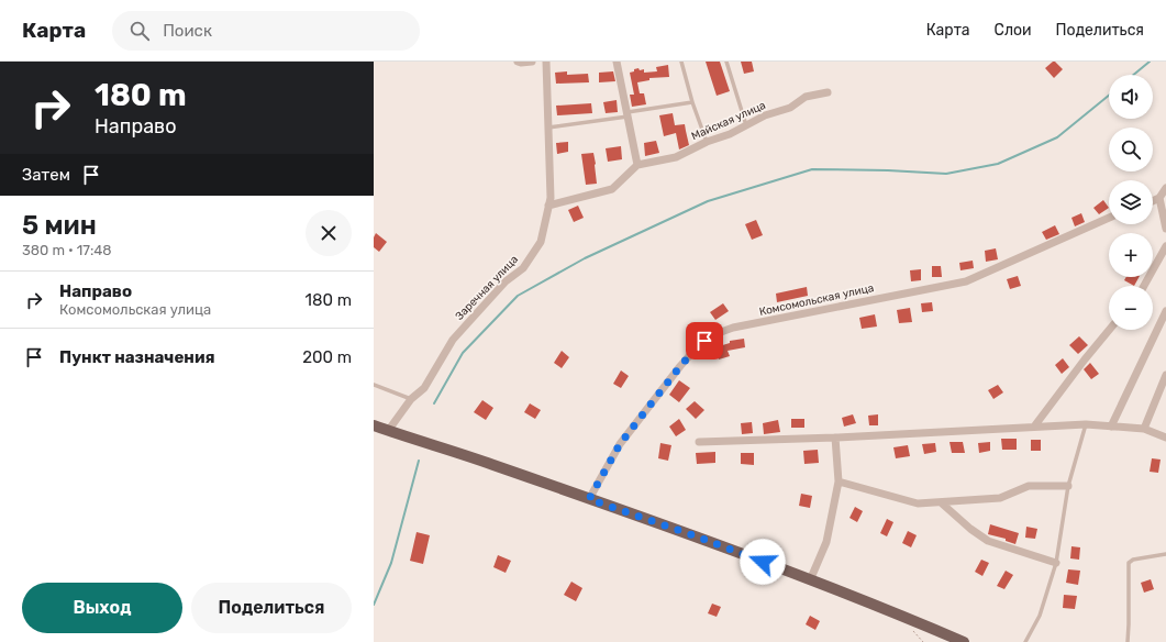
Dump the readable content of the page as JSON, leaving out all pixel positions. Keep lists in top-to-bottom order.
{
  "streets": {
    "street": ["Майская улица", "Заречная улица", "Комсомольская улица"]
  },
  "page": {
    "header": "Карта",
    "search": "Поиск",
    "nav": ["Карта", "Слои", "Поделиться"],
    "turn": ["180 m", "Направо"],
    "map_buttons": ["+", "−"],
    "then": "Затем",
    "heading": ["5 мин", "380 m · 17:48"],
    "list": [
      {
        "name": "Направо",
        "note": "Комсомольская улица",
        "value": "180 m"
      },
      {
        "name": "Пункт назначения",
        "value": "200 m"
      }
    ],
    "buttons": ["Выход", "Поделиться"]
  }
}
